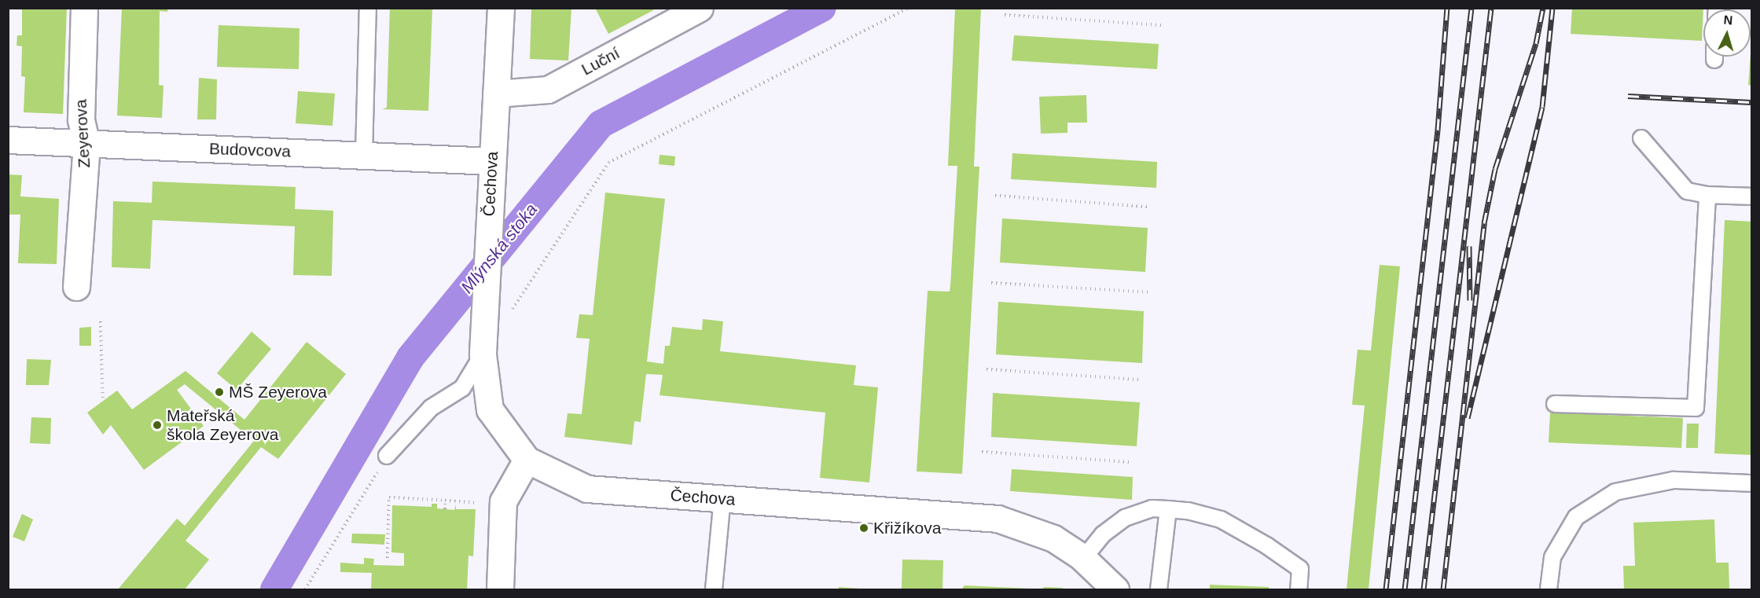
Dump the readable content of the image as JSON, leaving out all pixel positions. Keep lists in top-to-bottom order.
{
  "streets": {
    "street": [
      "Luční",
      "Zeyerova",
      "Budovcova",
      "Čechova"
    ]
  },
  "crossings": [
    ["Luční", "Čechova"],
    ["Zeyerova", "Budovcova"],
    ["Budovcova", "Čechova"]
  ],
  "water": ["Mlýnská stoka"],
  "places": ["MŠ Zeyerova", "Mateřská škola Zeyerova", "Křižíkova"],
  "north": "top"
}
